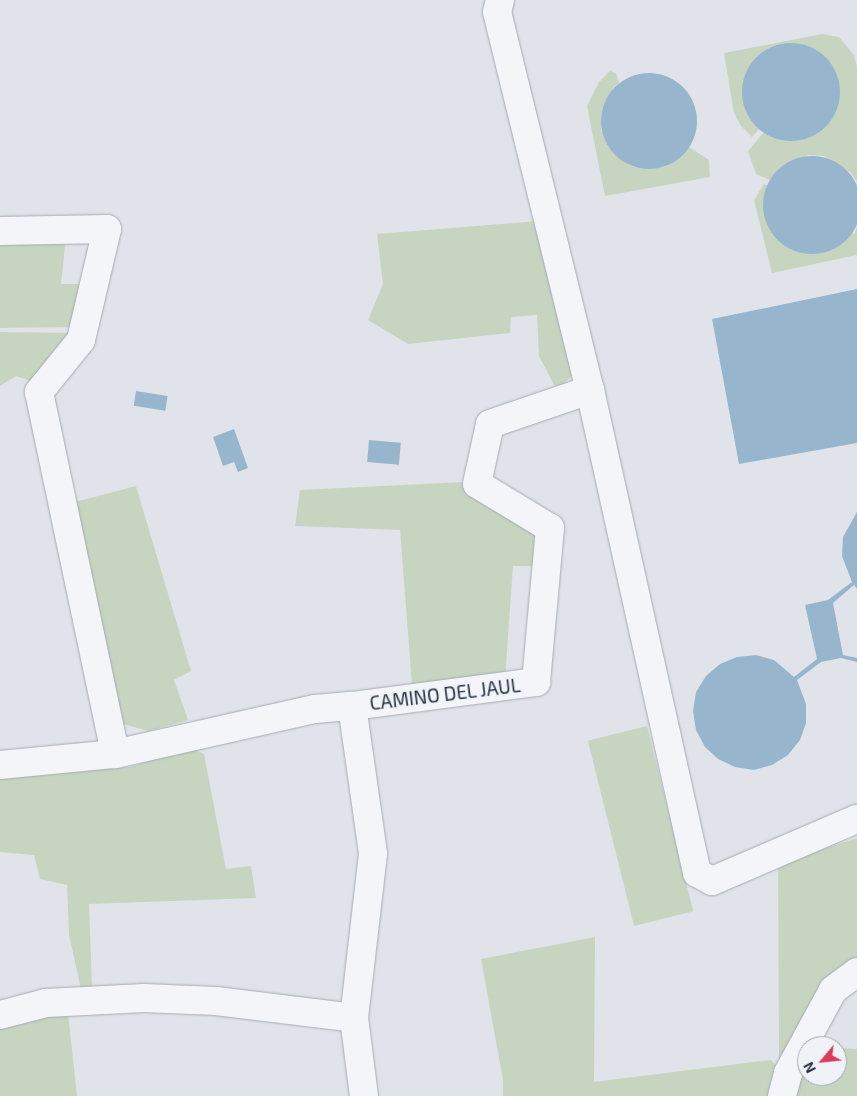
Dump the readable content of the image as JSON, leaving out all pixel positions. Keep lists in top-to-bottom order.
{
  "streets": {
    "street": ["CAMINO DEL JAUL"]
  },
  "north": "bottom left"
}
